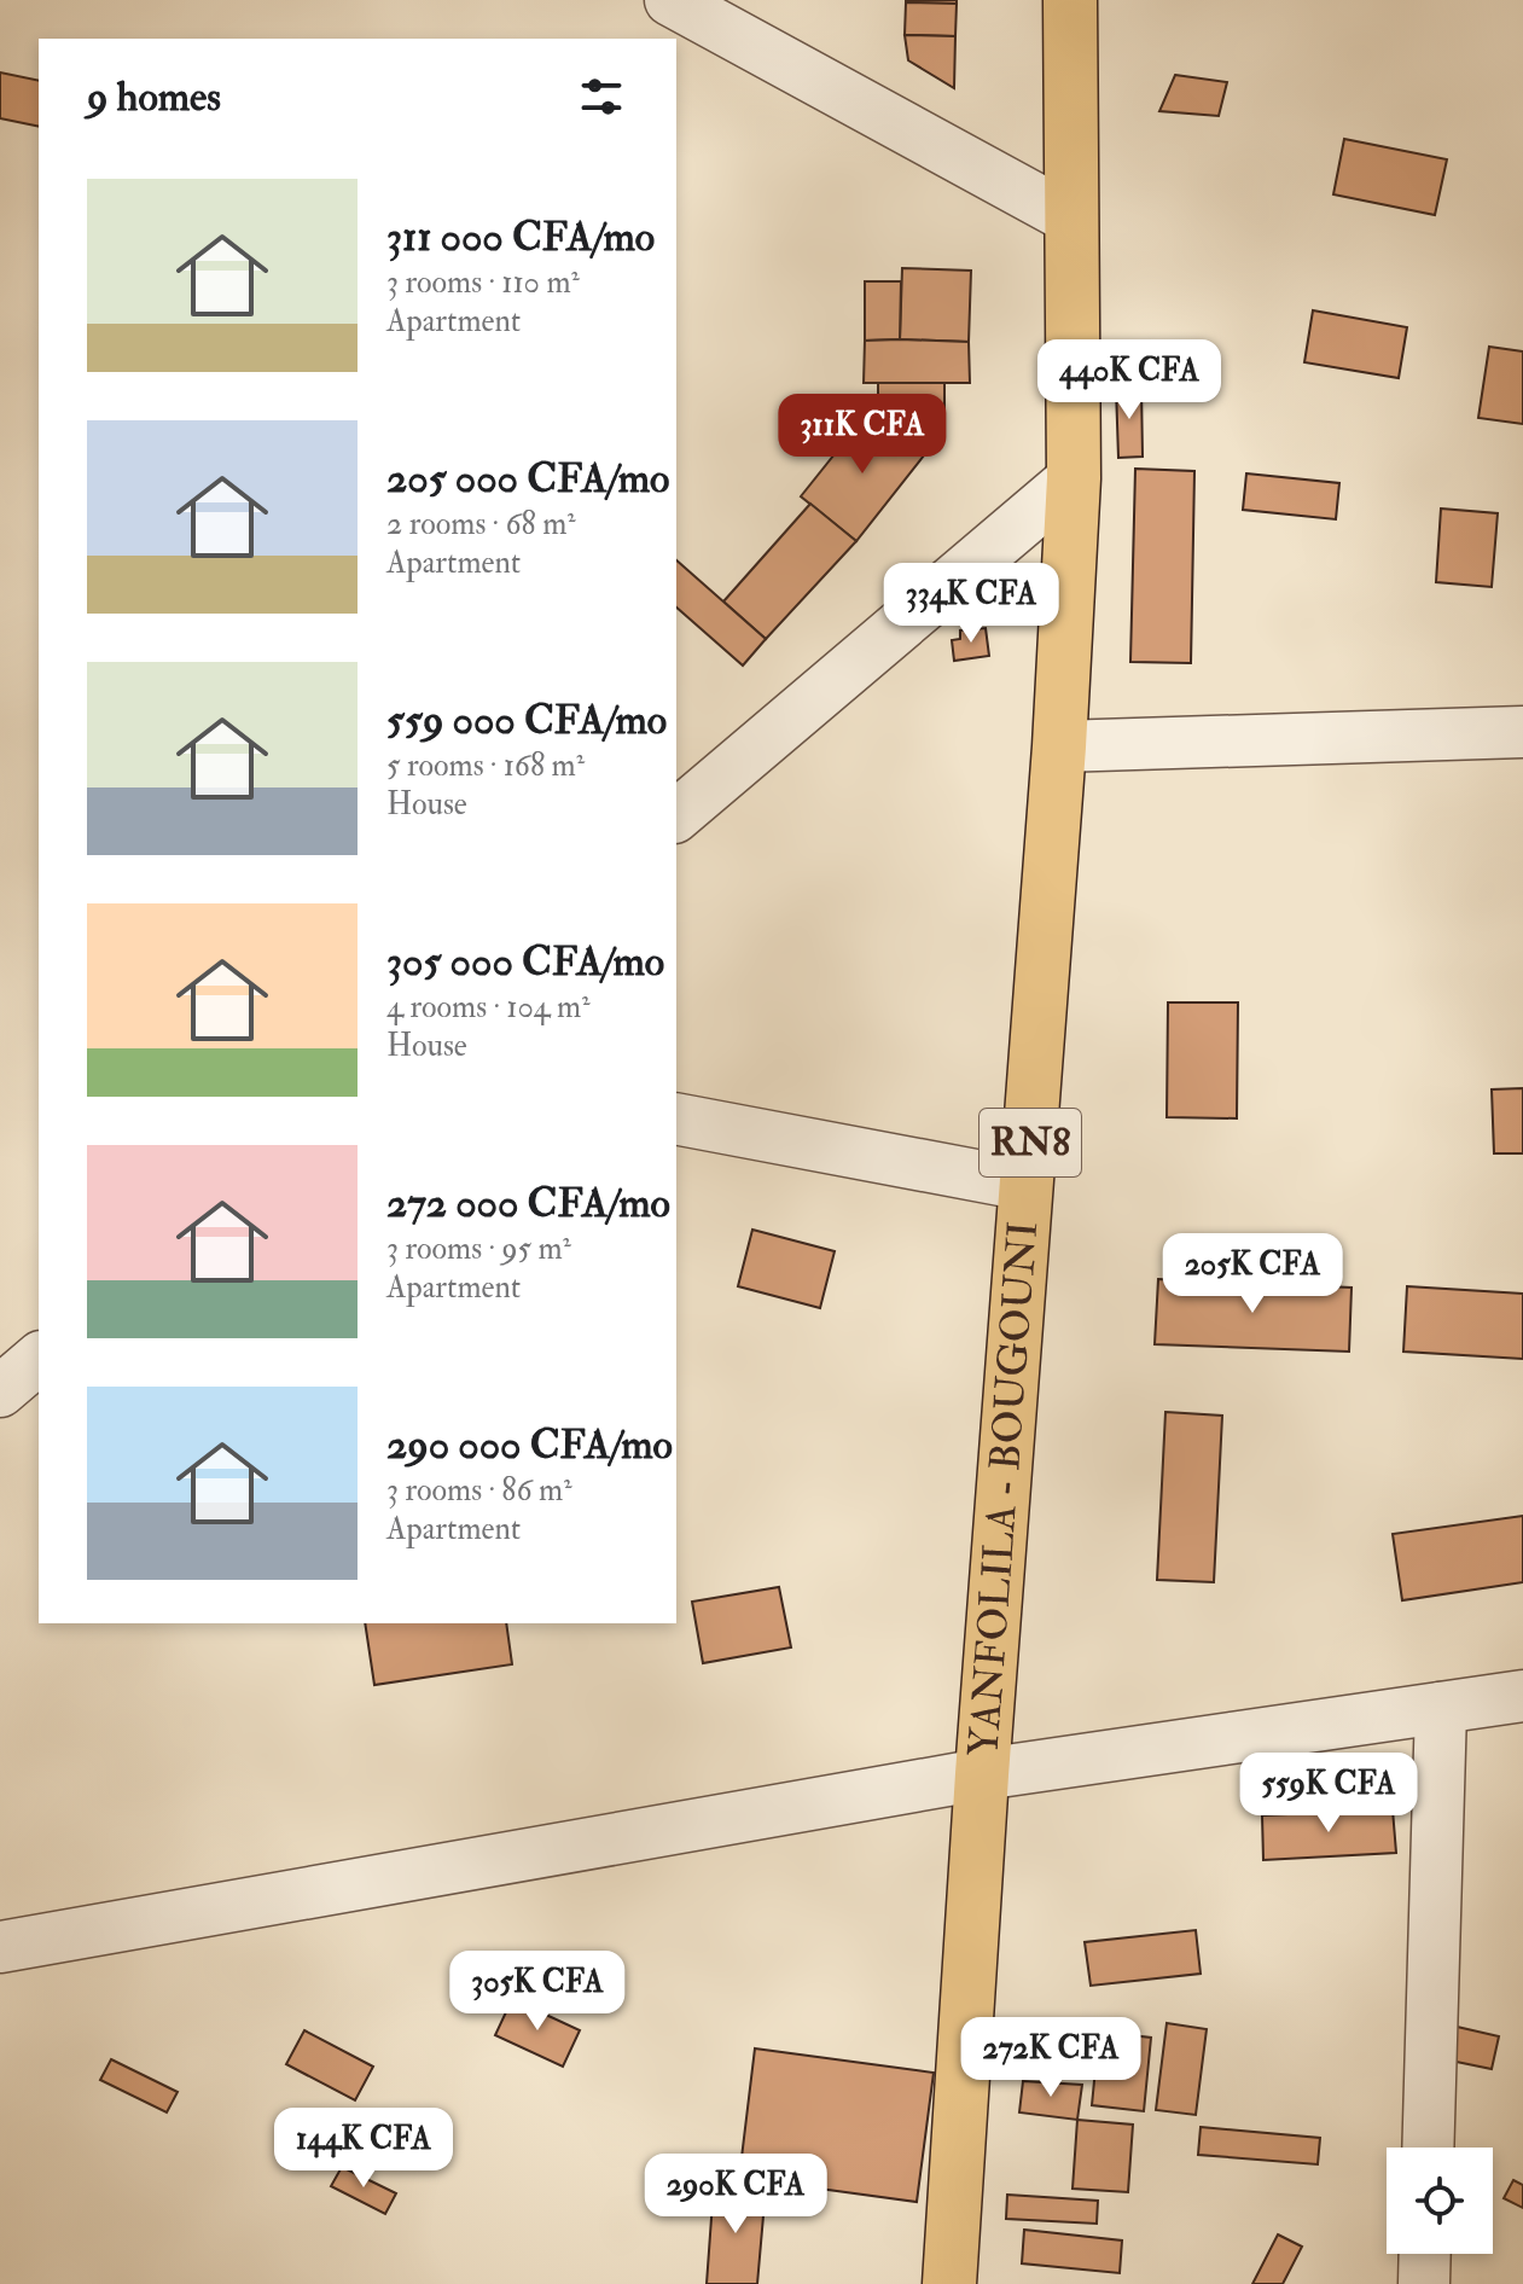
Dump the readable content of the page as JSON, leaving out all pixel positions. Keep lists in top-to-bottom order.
{
  "streets": {
    "main road": ["RN8", "YANFOLILA - BOUGOUNI"]
  },
  "page": {
    "heading": "9 homes",
    "list": [
      {
        "name": "311 000 CFA/mo",
        "note": "3 rooms · 110 m² · Apartment"
      },
      {
        "name": "205 000 CFA/mo",
        "note": "2 rooms · 68 m² · Apartment"
      },
      {
        "name": "559 000 CFA/mo",
        "note": "5 rooms · 168 m² · House"
      },
      {
        "name": "305 000 CFA/mo",
        "note": "4 rooms · 104 m² · House"
      },
      {
        "name": "272 000 CFA/mo",
        "note": "3 rooms · 95 m² · Apartment"
      },
      {
        "name": "290 000 CFA/mo",
        "note": "3 rooms · 86 m² · Apartment"
      }
    ],
    "price": [
      "440K CFA",
      "311K CFA",
      "334K CFA",
      "205K CFA",
      "559K CFA",
      "305K CFA",
      "272K CFA",
      "144K CFA",
      "290K CFA"
    ]
  }
}
